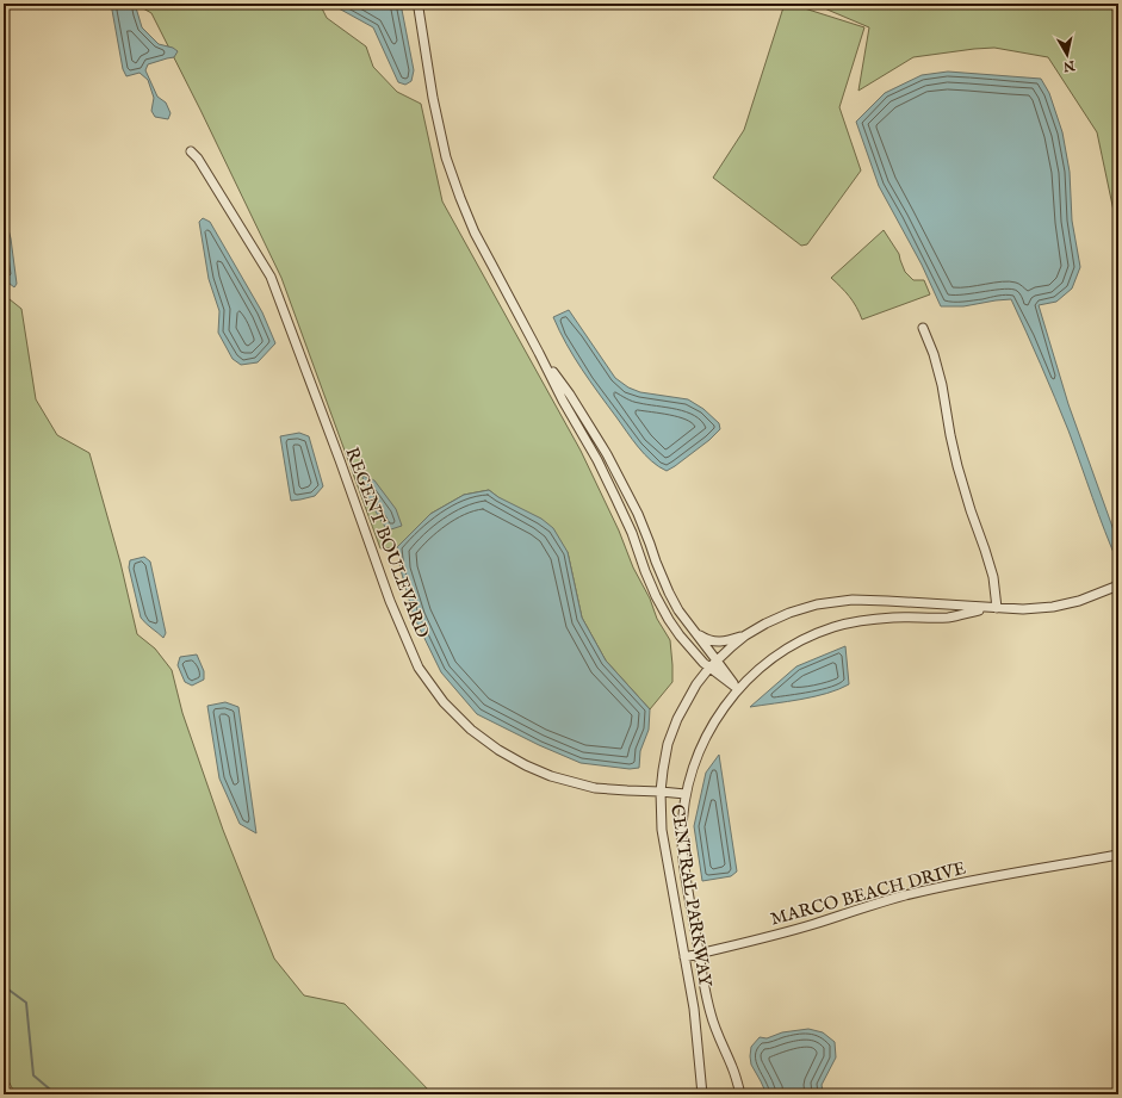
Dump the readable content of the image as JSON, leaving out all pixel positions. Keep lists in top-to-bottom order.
{
  "streets": {
    "street": ["REGENT BOULEVARD", "MARCO BEACH DRIVE", "CENTRAL PARKWAY"]
  },
  "crossings": [
    ["REGENT BOULEVARD", "CENTRAL PARKWAY"],
    ["MARCO BEACH DRIVE", "CENTRAL PARKWAY"]
  ],
  "north": "bottom"
}
